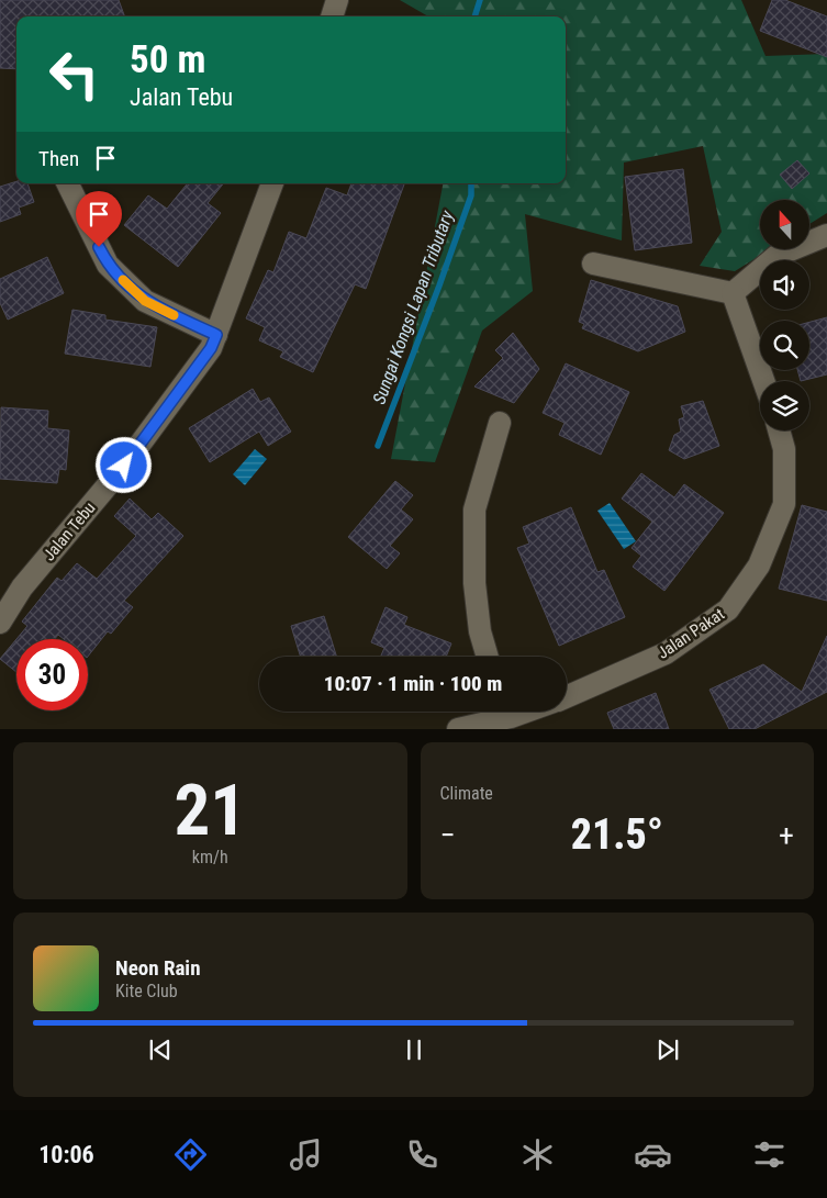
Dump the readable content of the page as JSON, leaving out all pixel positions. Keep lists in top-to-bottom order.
{
  "streets": {
    "street": ["Jalan Tebu", "Jalan Pakat"]
  },
  "water": ["Sungai Kongsi Lapan Tributary"],
  "north": "top",
  "page": {
    "turn": ["50 m", "Jalan Tebu"],
    "then": "Then",
    "limit": "30",
    "trip": "10:07 · 1 min · 100 m",
    "tile": [
      ["21", "km/h"],
      "Climate"
    ],
    "heat": ["−", "21.5°", "+"],
    "song": ["Neon Rain", "Kite Club"],
    "tabs": "10:06"
  }
}
